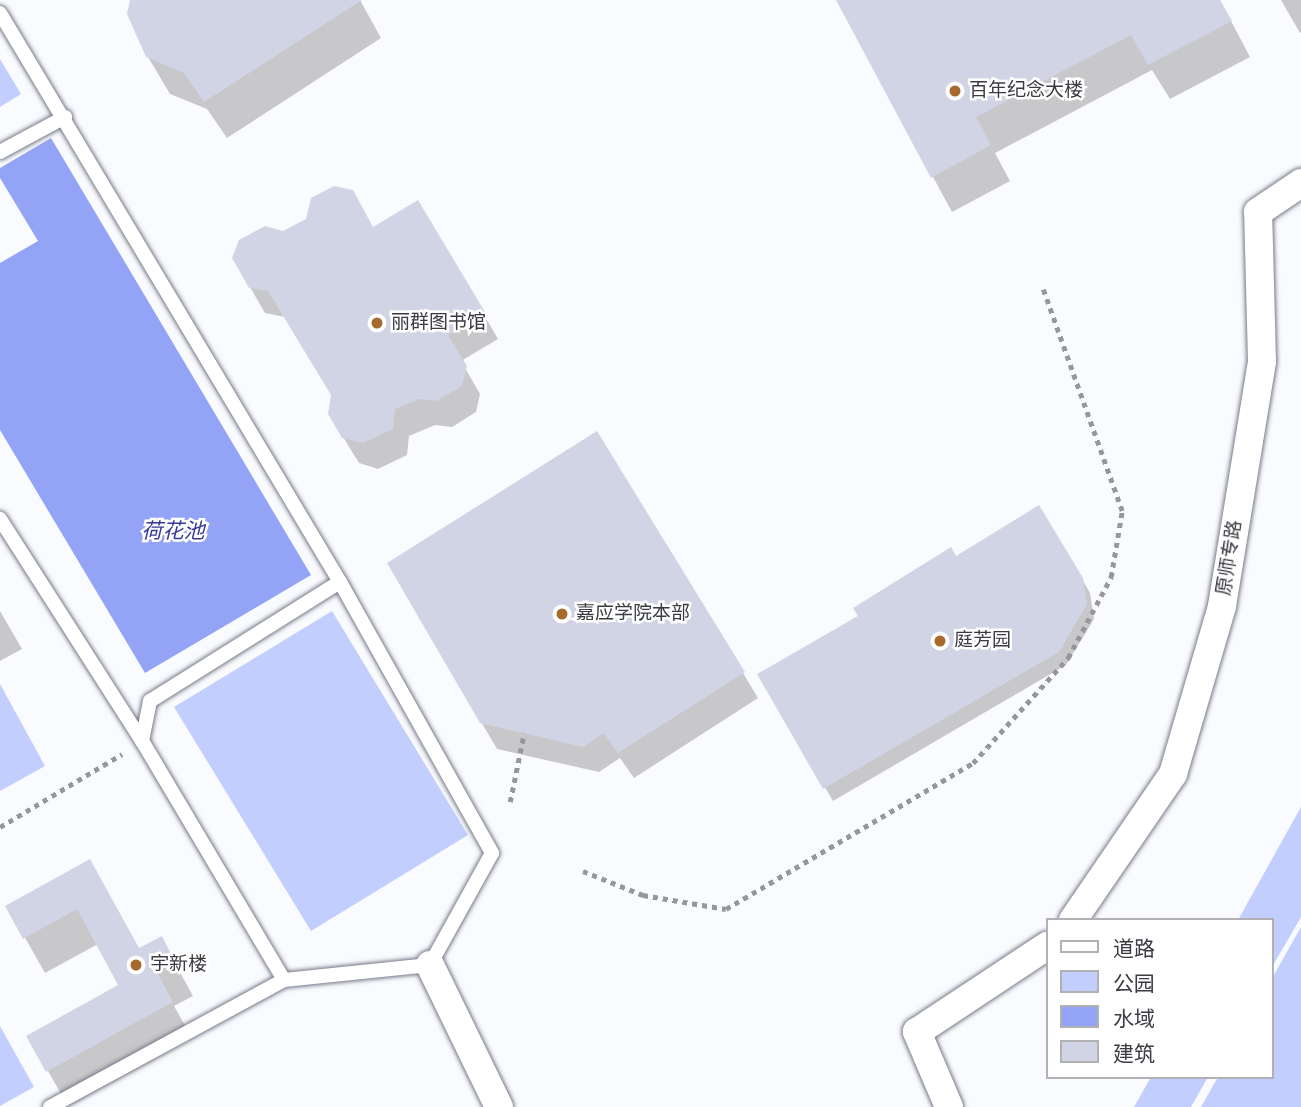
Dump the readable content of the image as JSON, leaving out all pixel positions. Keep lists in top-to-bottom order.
{
  "streets": {
    "street": ["原师专路"]
  },
  "water": ["荷花池"],
  "places": [
    "百年纪念大楼",
    "丽群图书馆",
    "嘉应学院本部",
    "庭芳园",
    "宇新楼"
  ],
  "legend": [
    "道路",
    "公园",
    "水域",
    "建筑"
  ]
}
